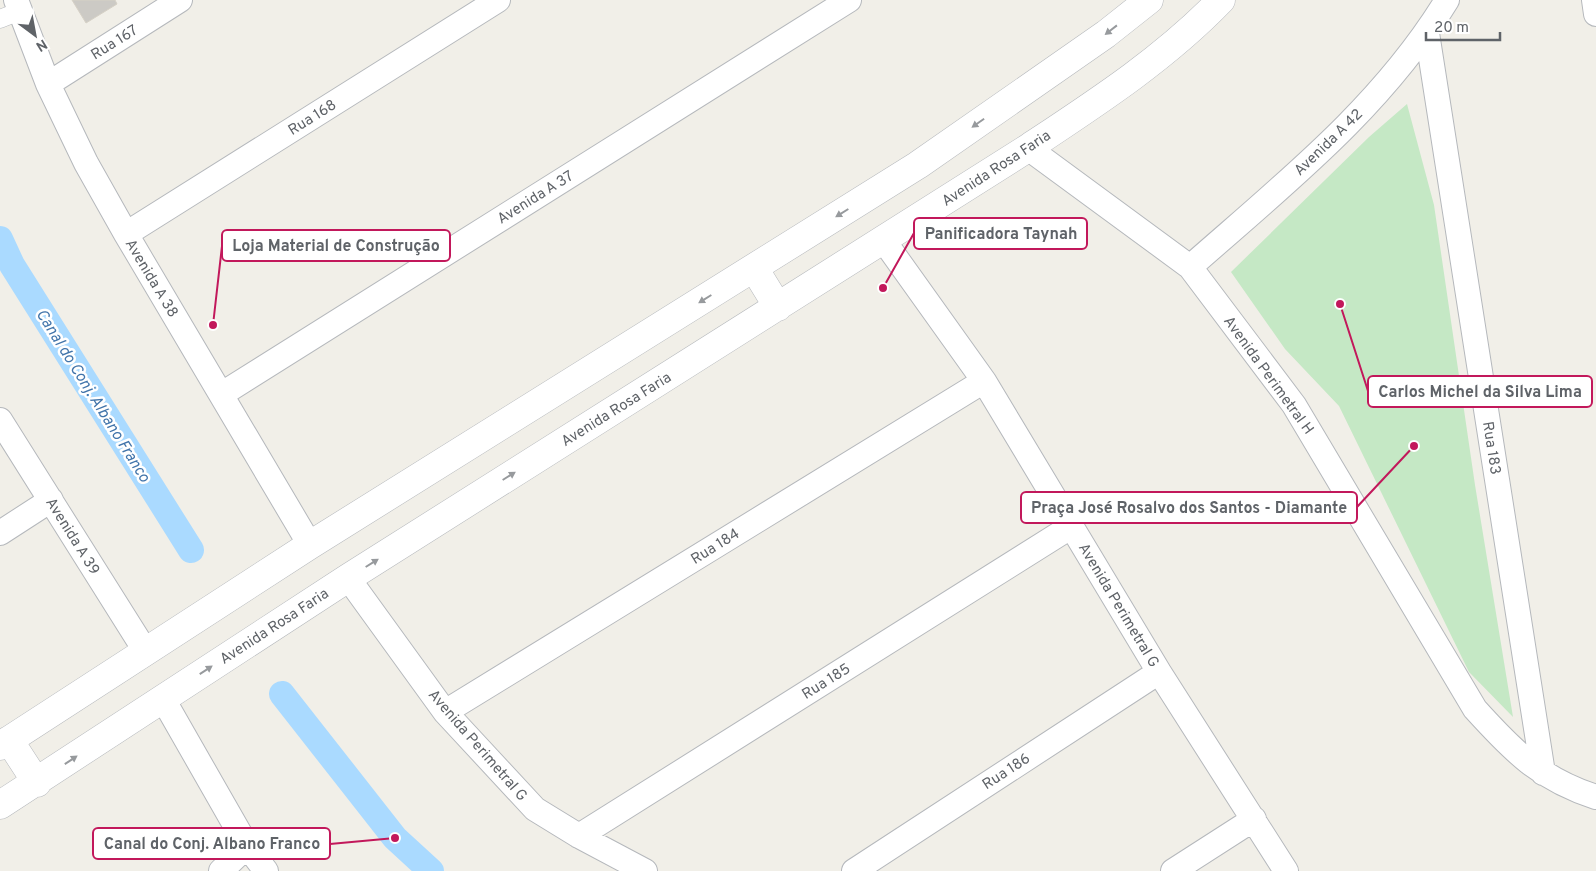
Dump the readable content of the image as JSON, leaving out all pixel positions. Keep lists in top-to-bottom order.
{
  "streets": {
    "street": [
      "Rua 167",
      "Rua 168",
      "Avenida A 42",
      "Avenida Rosa Faria",
      "Avenida A 37",
      "Avenida A 38",
      "Avenida Perimetral H",
      "Rua 183",
      "Avenida A 39",
      "Rua 184",
      "Avenida Perimetral G",
      "Rua 185",
      "Rua 186"
    ]
  },
  "crossings": [
    ["Rua 167", "Avenida A 38"],
    ["Rua 168", "Avenida A 38"],
    ["Avenida A 42", "Avenida Perimetral H"],
    ["Avenida A 42", "Rua 183"],
    ["Avenida Rosa Faria", "Avenida Perimetral H"],
    ["Avenida Rosa Faria", "Avenida Perimetral G"],
    ["Avenida A 37", "Avenida A 38"],
    ["Avenida Perimetral H", "Rua 183"],
    ["Rua 184", "Avenida Perimetral G"],
    ["Avenida Perimetral G", "Rua 185"],
    ["Avenida Perimetral G", "Rua 186"]
  ],
  "water": ["Canal do Conj. Albano Franco"],
  "places": [
    "Panificadora Taynah",
    "Carlos Michel da Silva Lima",
    "Loja Material de Construção",
    "Praça José Rosalvo dos Santos - Diamante",
    "Canal do Conj. Albano Franco"
  ],
  "scale_bar": "20 m",
  "north": "bottom right"
}
